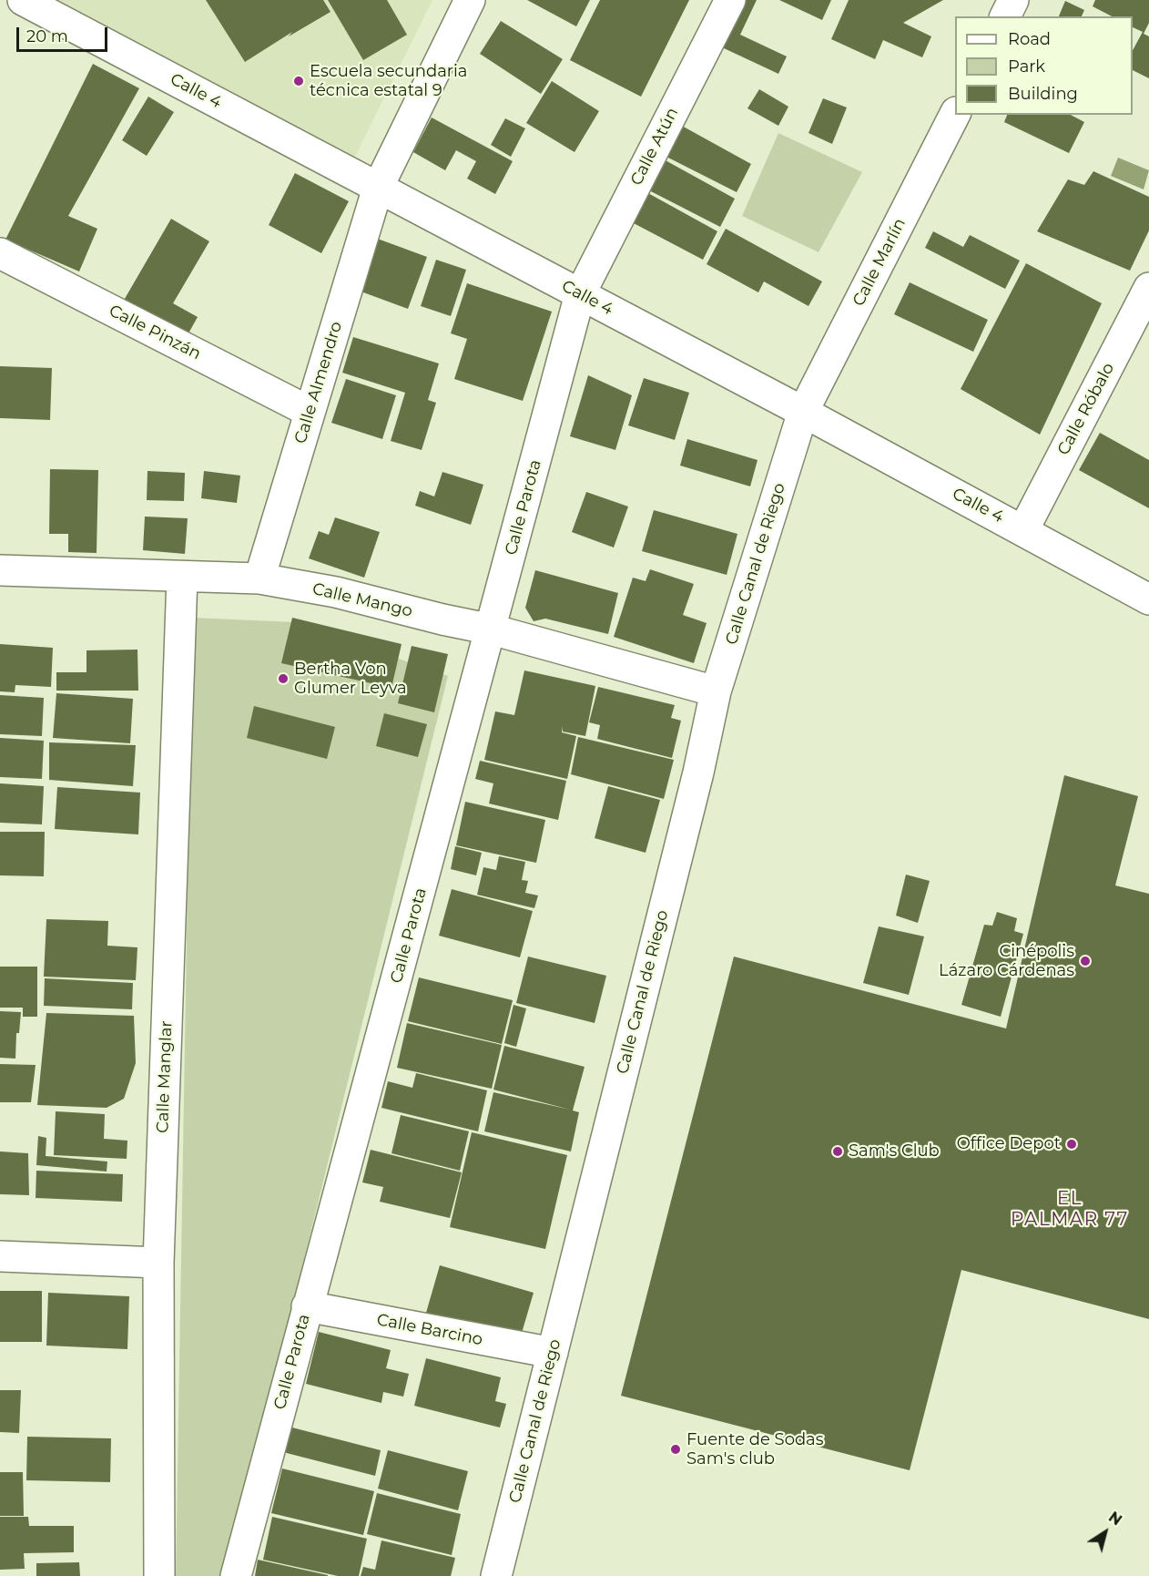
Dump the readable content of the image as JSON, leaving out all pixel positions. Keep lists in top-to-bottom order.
{
  "streets": {
    "street": [
      "Calle 4",
      "Calle Atún",
      "Calle Marlín",
      "Calle Pinzán",
      "Calle Almendro",
      "Calle Róbalo",
      "Calle Parota",
      "Calle Canal de Riego",
      "Calle Mango",
      "Calle Manglar",
      "Calle Barcino"
    ]
  },
  "crossings": [
    ["Calle 4", "Calle Atún"],
    ["Calle 4", "Calle Marlín"],
    ["Calle 4", "Calle Almendro"],
    ["Calle 4", "Calle Róbalo"],
    ["Calle 4", "Calle Parota"],
    ["Calle 4", "Calle Canal de Riego"],
    ["Calle Atún", "Calle Parota"],
    ["Calle Marlín", "Calle Canal de Riego"],
    ["Calle Pinzán", "Calle Almendro"],
    ["Calle Almendro", "Calle Mango"],
    ["Calle Parota", "Calle Mango"],
    ["Calle Parota", "Calle Barcino"],
    ["Calle Canal de Riego", "Calle Mango"],
    ["Calle Canal de Riego", "Calle Barcino"],
    ["Calle Mango", "Calle Manglar"]
  ],
  "districts": ["EL PALMAR 77"],
  "places": [
    "Escuela secundaria técnica estatal 9",
    "Bertha Von Glumer Leyva",
    "Cinépolis Lázaro Cárdenas",
    "Office Depot",
    "Sam's Club",
    "Fuente de Sodas Sam's club"
  ],
  "legend": ["Road", "Park", "Building"],
  "scale_bar": "20 m",
  "north": "top right"
}
